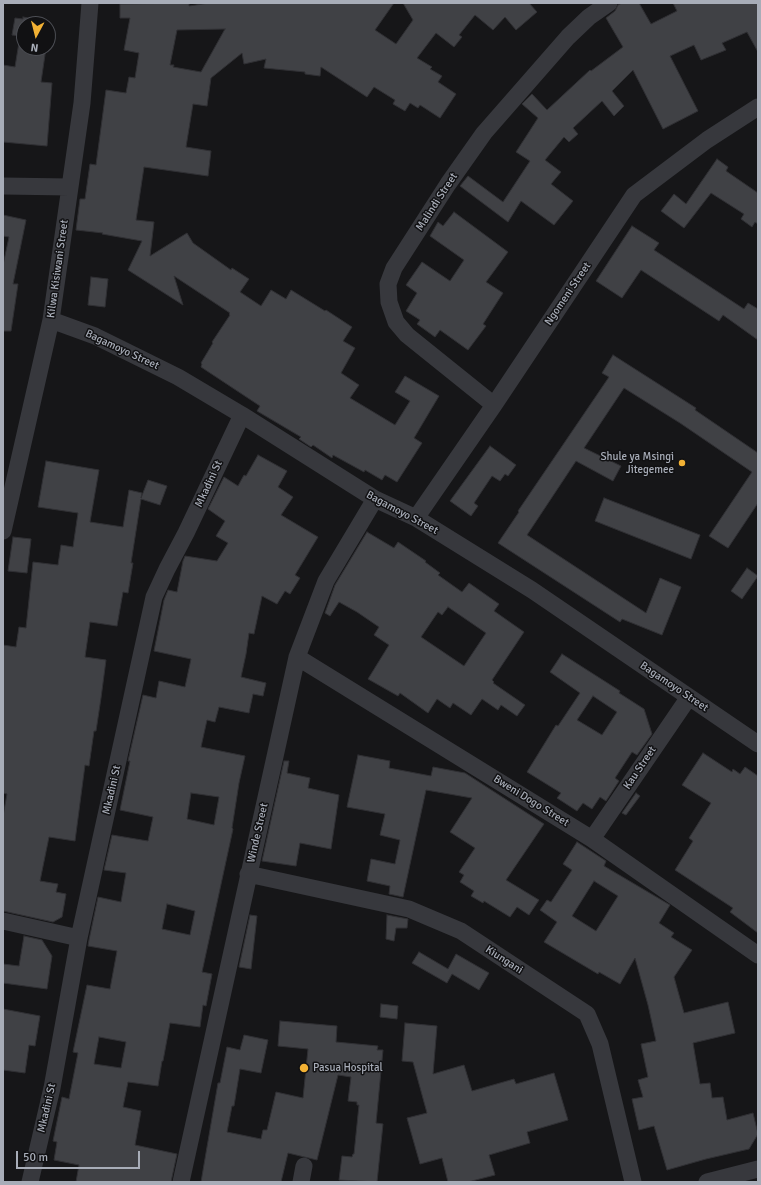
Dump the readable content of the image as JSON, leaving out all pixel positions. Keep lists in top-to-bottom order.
{
  "streets": {
    "street": [
      "Malindi Street",
      "Kilwa Kisiwani Street",
      "Ngomeni Street",
      "Bagamoyo Street",
      "Mkadini St",
      "Kau Street",
      "Bweni Dogo Street",
      "Winde Street",
      "Kiungani"
    ]
  },
  "crossings": [
    ["Malindi Street", "Ngomeni Street"],
    ["Kilwa Kisiwani Street", "Bagamoyo Street"],
    ["Ngomeni Street", "Bagamoyo Street"],
    ["Bagamoyo Street", "Mkadini St"],
    ["Bagamoyo Street", "Kau Street"],
    ["Bagamoyo Street", "Winde Street"],
    ["Kau Street", "Bweni Dogo Street"],
    ["Bweni Dogo Street", "Winde Street"],
    ["Winde Street", "Kiungani"]
  ],
  "places": ["Shule ya Msingi Jitegemee", "Pasua Hospital"],
  "scale_bar": "50 m",
  "north": "bottom"
}
